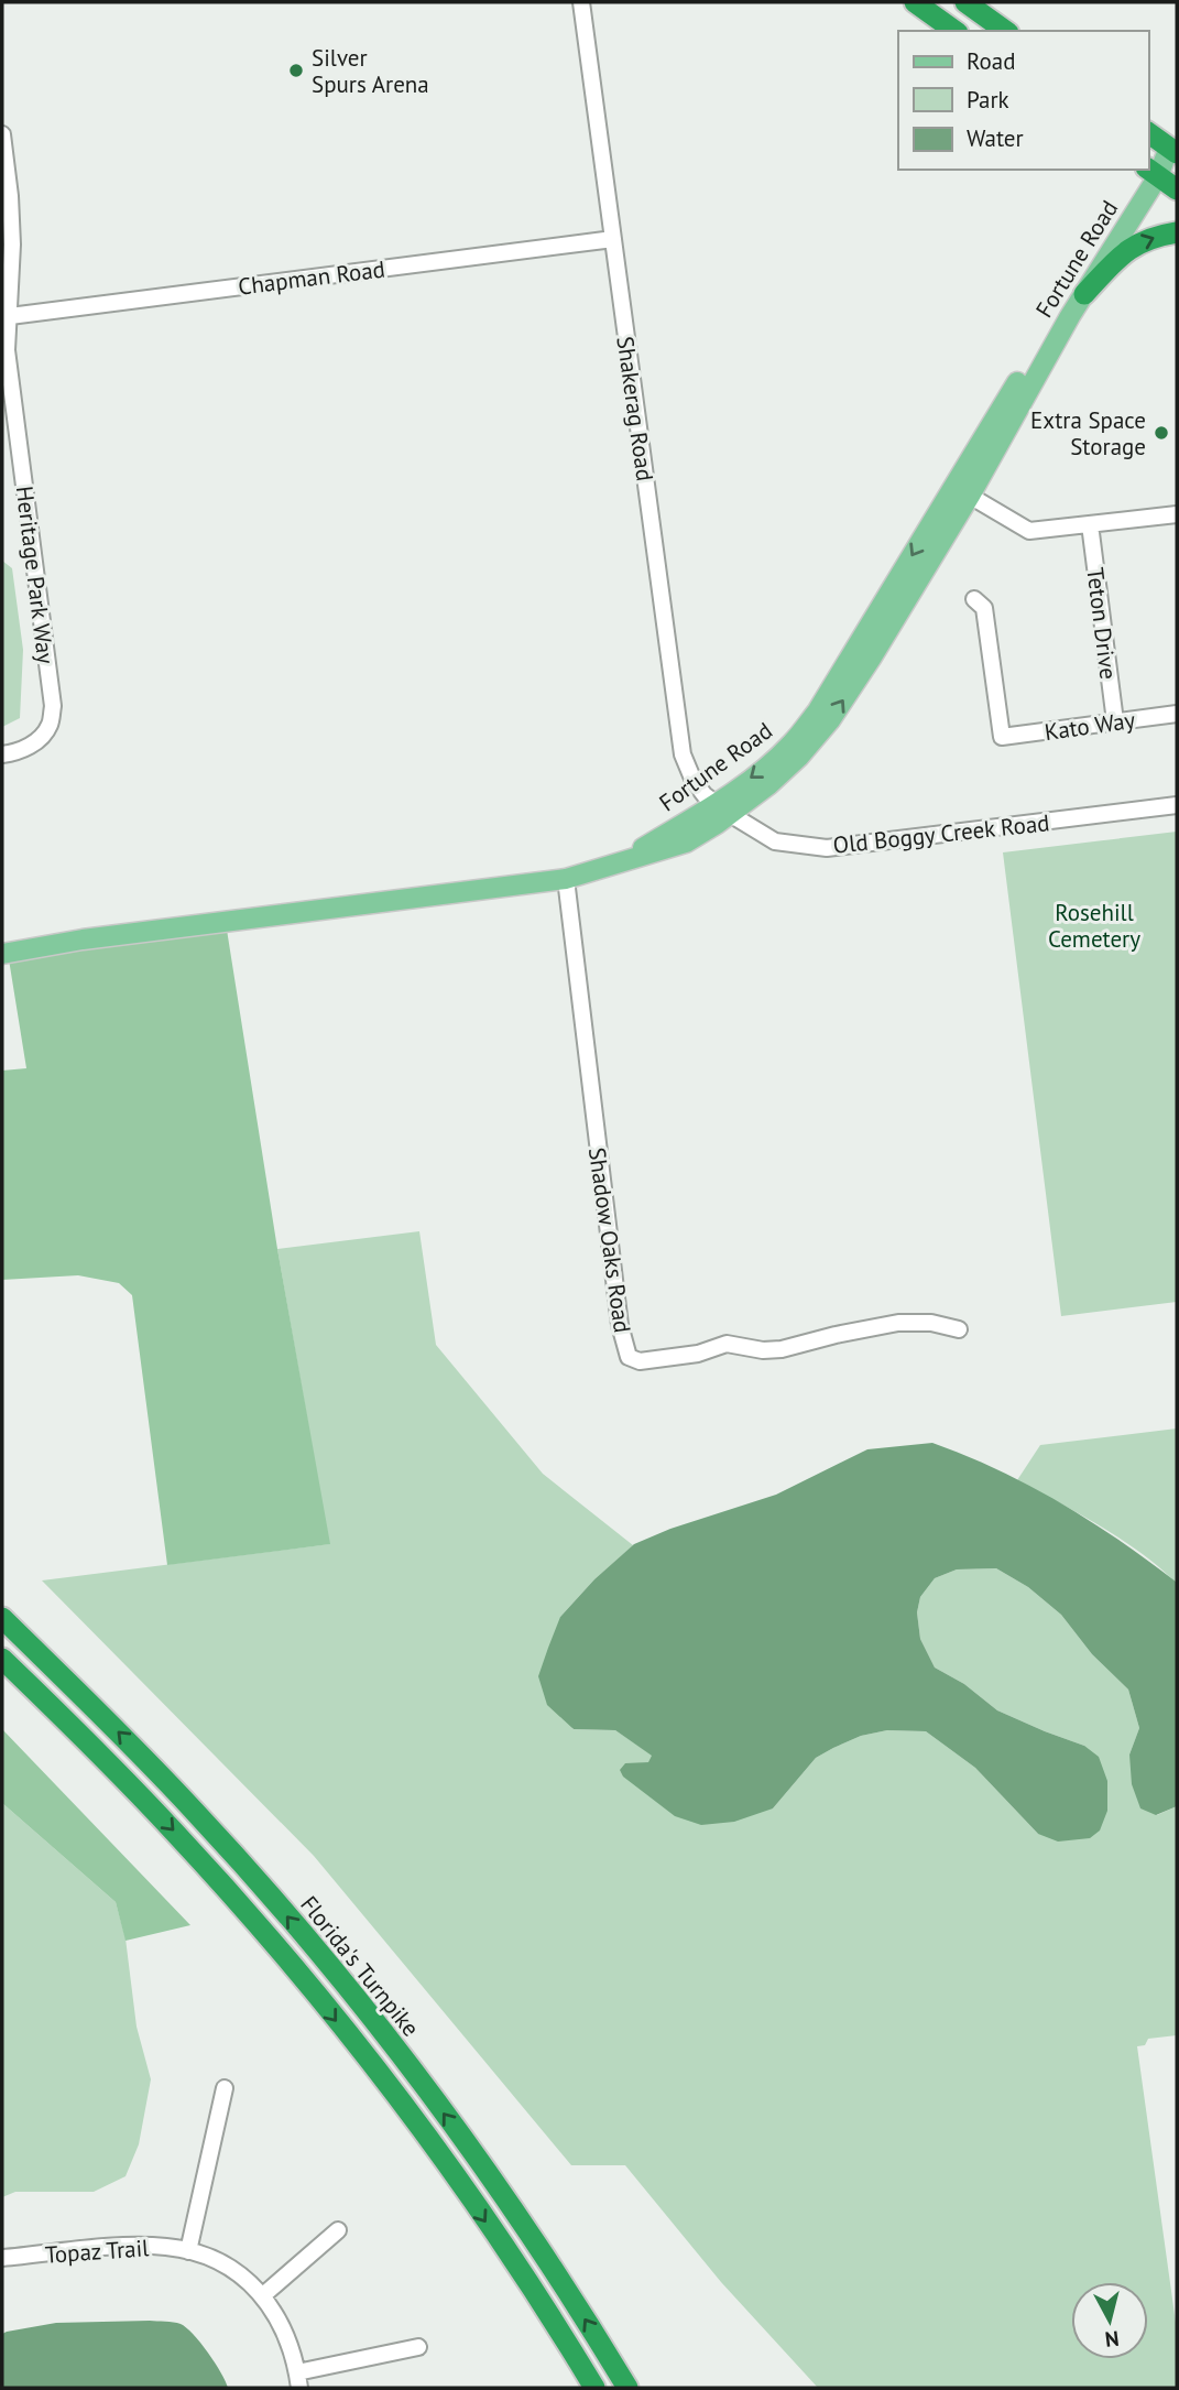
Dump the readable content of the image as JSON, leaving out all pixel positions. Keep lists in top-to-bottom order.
{
  "streets": {
    "highway": ["Florida's Turnpike"],
    "main road": ["Fortune Road"],
    "street": [
      "Chapman Road",
      "Shakerag Road",
      "Heritage Park Way",
      "Teton Drive",
      "Kato Way",
      "Old Boggy Creek Road",
      "Shadow Oaks Road",
      "Topaz Trail"
    ]
  },
  "crossings": [
    ["Fortune Road", "Shakerag Road"],
    ["Fortune Road", "Old Boggy Creek Road"],
    ["Fortune Road", "Shadow Oaks Road"],
    ["Chapman Road", "Shakerag Road"],
    ["Chapman Road", "Heritage Park Way"],
    ["Shakerag Road", "Old Boggy Creek Road"],
    ["Teton Drive", "Kato Way"]
  ],
  "parks": ["Rosehill Cemetery"],
  "places": ["Silver Spurs Arena", "Extra Space Storage"],
  "legend": ["Road", "Park", "Water"],
  "north": "bottom"
}
